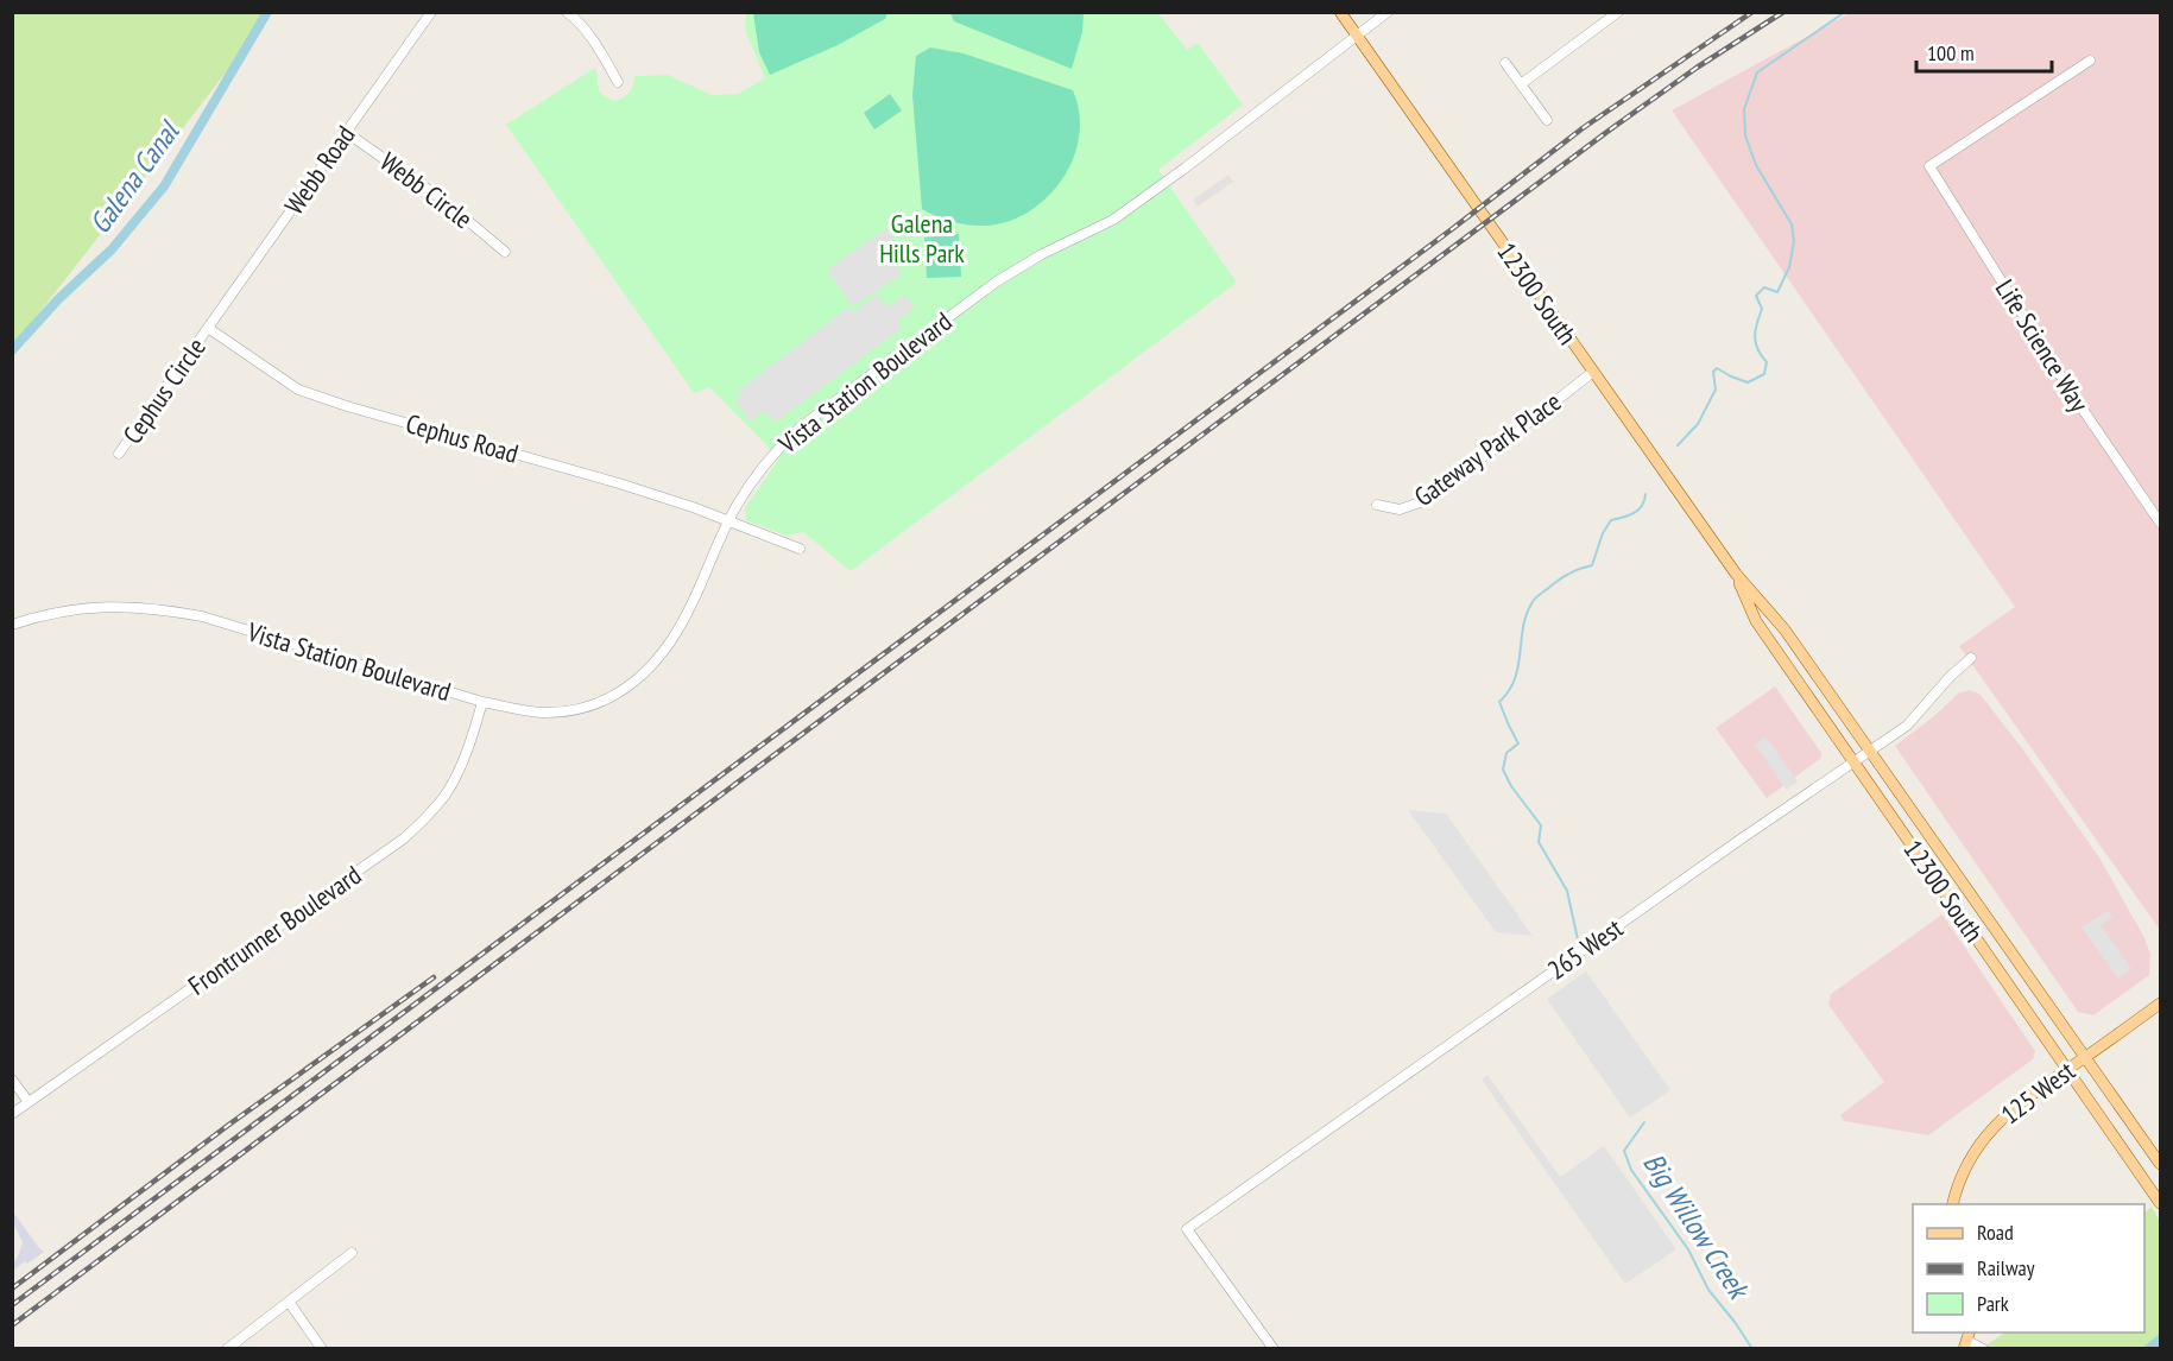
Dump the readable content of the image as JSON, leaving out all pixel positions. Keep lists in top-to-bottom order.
{
  "streets": {
    "main road": ["12300 South", "125 West"],
    "street": [
      "Webb Road",
      "Webb Circle",
      "Life Science Way",
      "Vista Station Boulevard",
      "Cephus Circle",
      "Cephus Road",
      "Gateway Park Place",
      "Frontrunner Boulevard",
      "265 West"
    ]
  },
  "crossings": [
    ["Webb Road", "Webb Circle"],
    ["Webb Road", "Cephus Circle"],
    ["Webb Road", "Cephus Road"],
    ["12300 South", "Vista Station Boulevard"],
    ["12300 South", "Gateway Park Place"],
    ["12300 South", "265 West"],
    ["12300 South", "125 West"],
    ["Vista Station Boulevard", "Cephus Road"],
    ["Vista Station Boulevard", "Frontrunner Boulevard"],
    ["Cephus Circle", "Cephus Road"]
  ],
  "water": ["Galena Canal", "Big Willow Creek"],
  "parks": ["Galena Hills Park"],
  "legend": ["Road", "Railway", "Park"],
  "scale_bar": "100 m"
}
